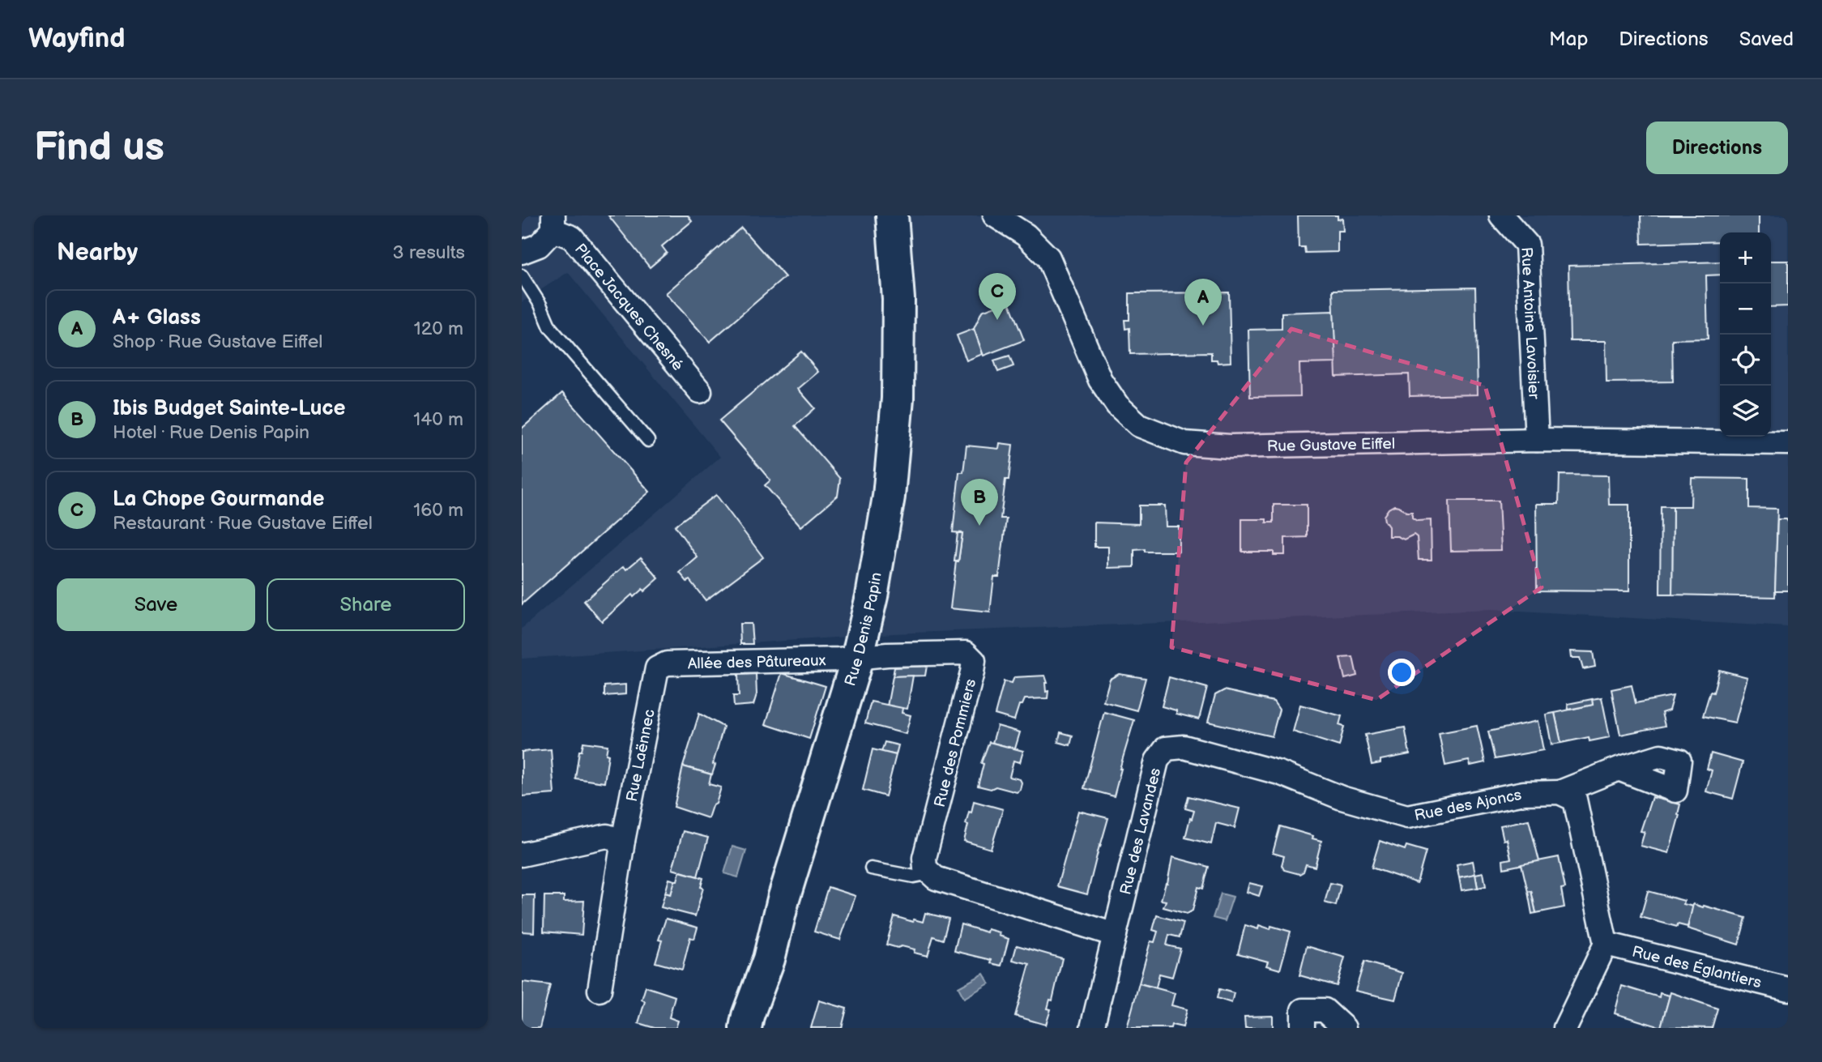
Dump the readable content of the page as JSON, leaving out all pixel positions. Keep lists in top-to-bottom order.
{
  "streets": {
    "street": [
      "Place Jacques Chesné",
      "Rue Antoine Lavoisier",
      "Rue Gustave Eiffel",
      "Rue Denis Papin",
      "Allée des Pâtureaux",
      "Rue des Pommiers",
      "Rue Laënnec",
      "Rue des Ajoncs",
      "Rue des Lavandes",
      "Rue des Églantiers"
    ]
  },
  "crossings": [
    ["Rue Antoine Lavoisier", "Rue Gustave Eiffel"],
    ["Rue Denis Papin", "Allée des Pâtureaux"],
    ["Rue Denis Papin", "Rue des Pommiers"],
    ["Allée des Pâtureaux", "Rue des Pommiers"],
    ["Allée des Pâtureaux", "Rue Laënnec"],
    ["Rue des Ajoncs", "Rue des Lavandes"]
  ],
  "page": {
    "header": "Wayfind",
    "nav": ["Map", "Directions", "Saved"],
    "buttons": [
      "Directions",
      ["Save", "Share"]
    ],
    "title": "Find us",
    "heading": ["Nearby", "3 results"],
    "map_buttons": ["+", "−"],
    "pins": ["C", "A", "B"],
    "list": [
      {
        "mark": "A",
        "name": "A+ Glass",
        "note": "Shop · Rue Gustave Eiffel",
        "value": "120 m"
      },
      {
        "mark": "B",
        "name": "Ibis Budget Sainte-Luce",
        "note": "Hotel · Rue Denis Papin",
        "value": "140 m"
      },
      {
        "mark": "C",
        "name": "La Chope Gourmande",
        "note": "Restaurant · Rue Gustave Eiffel",
        "value": "160 m"
      }
    ]
  }
}
